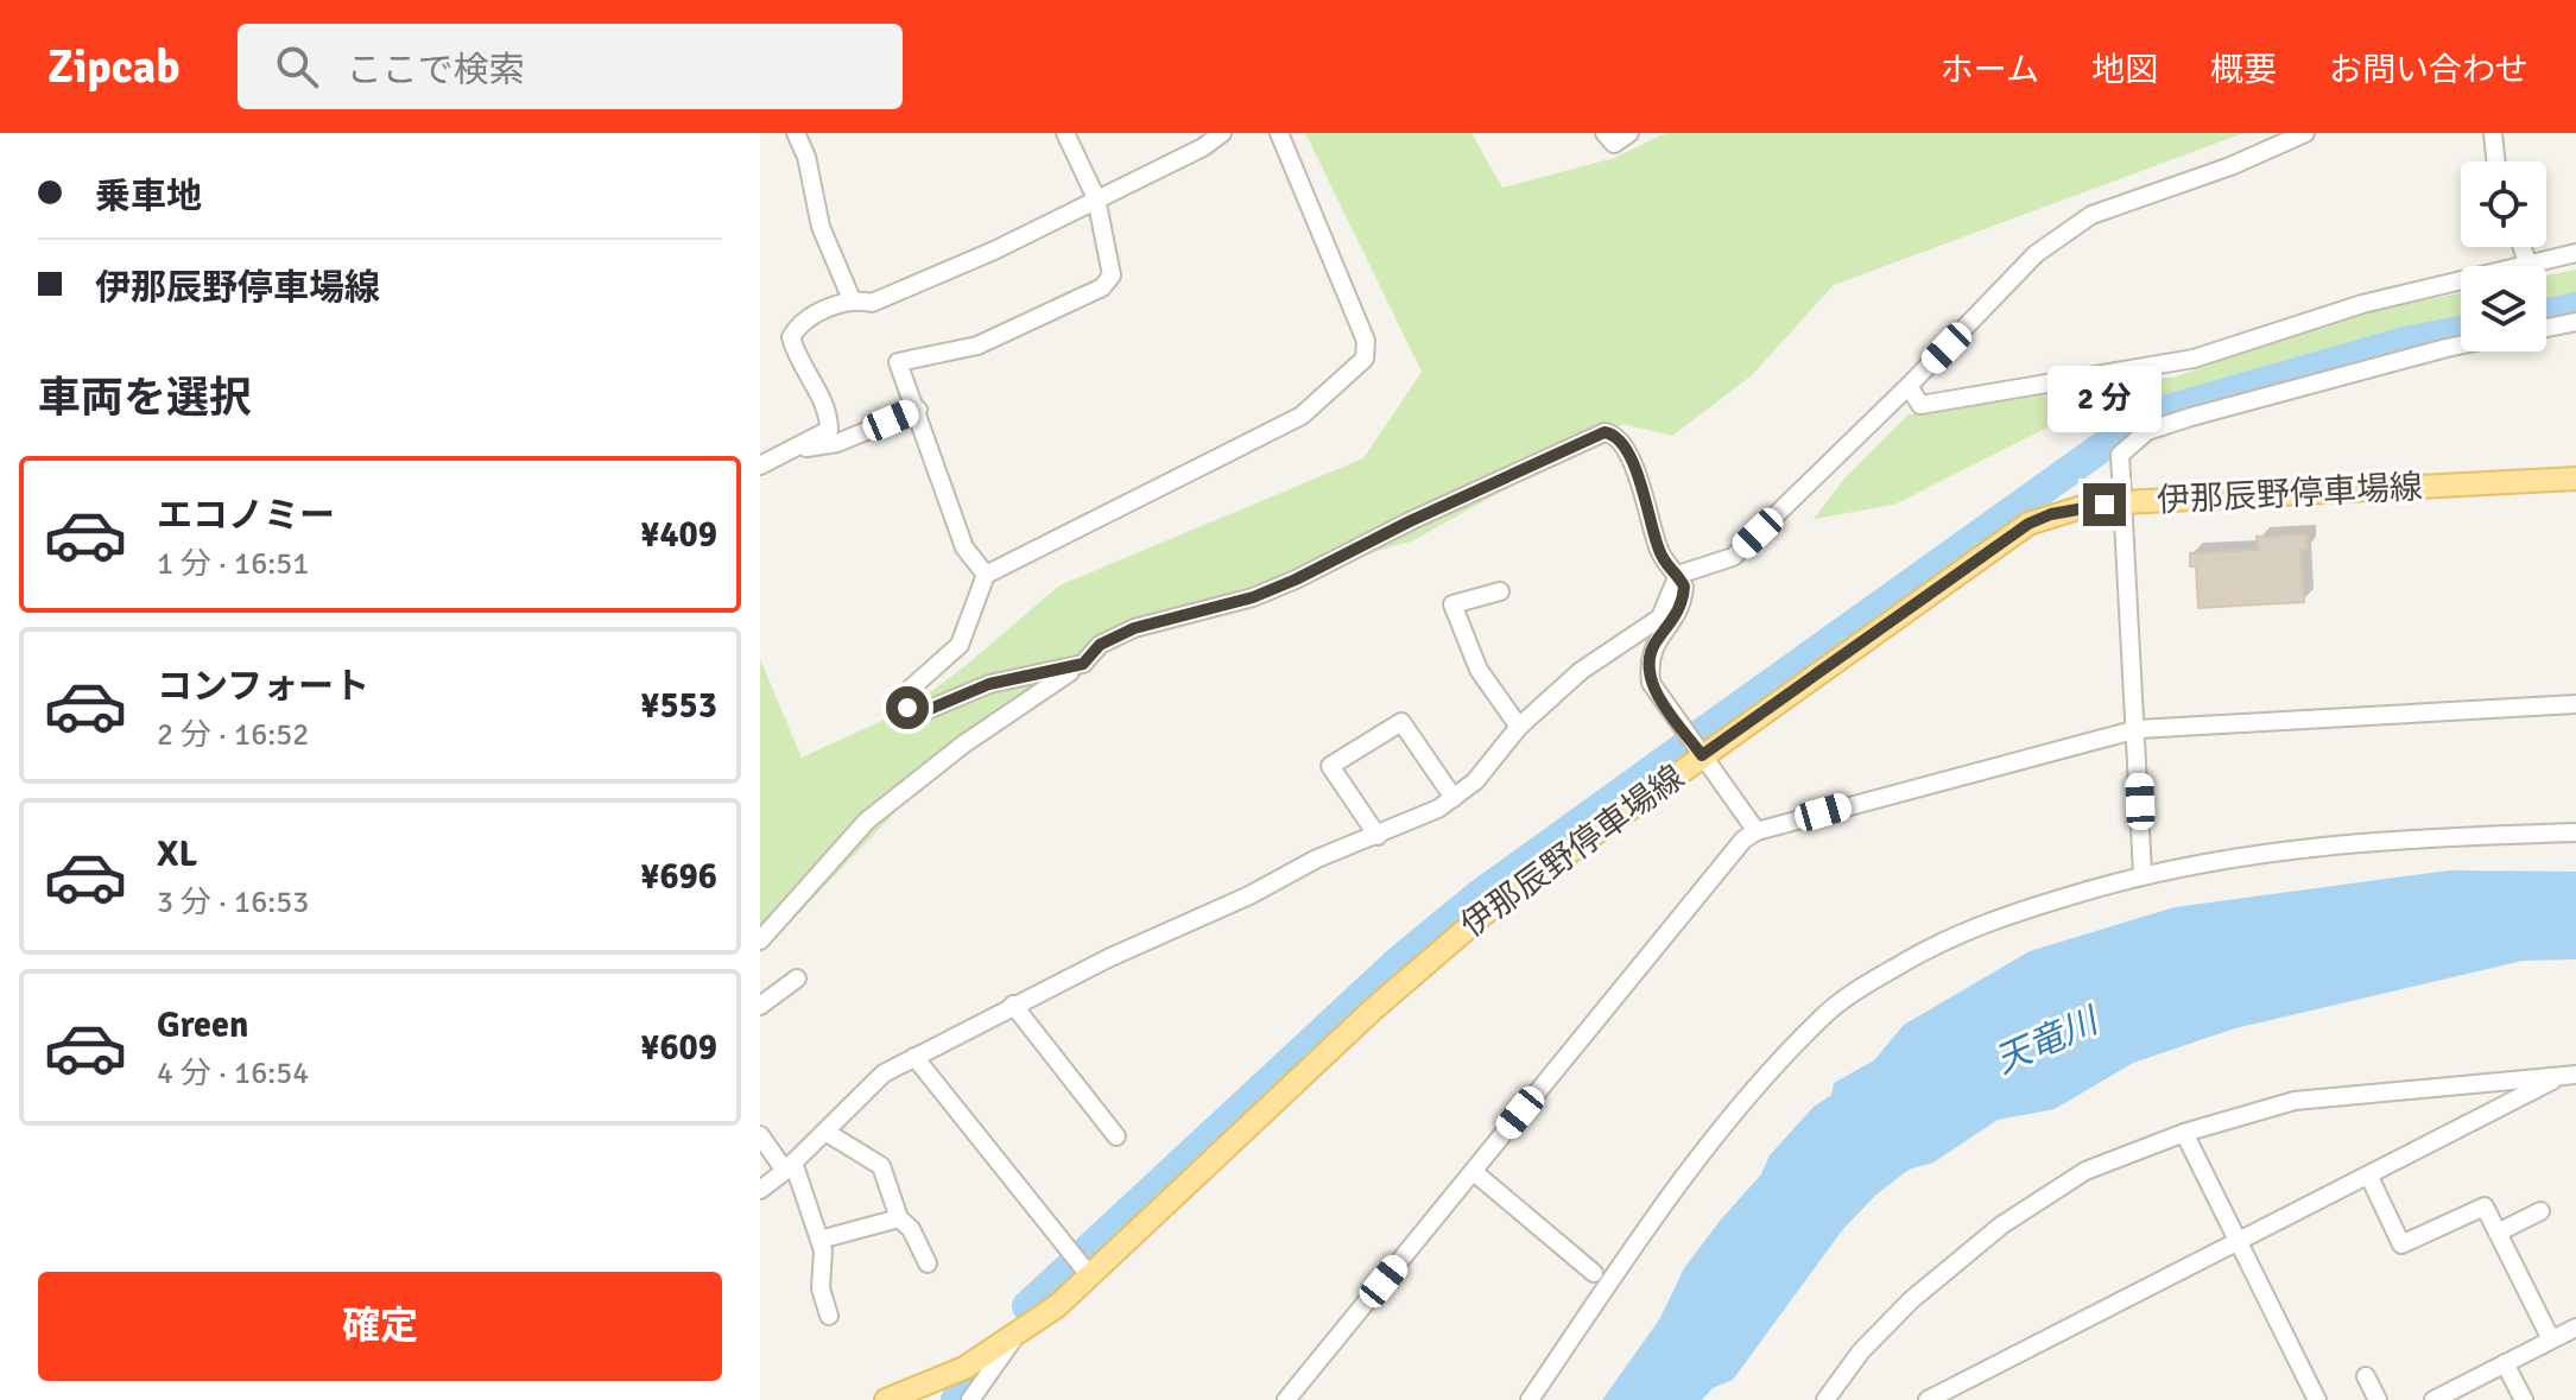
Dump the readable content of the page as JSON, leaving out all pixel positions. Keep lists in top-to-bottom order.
{
  "streets": {
    "main road": ["伊那辰野停車場線"]
  },
  "water": ["天竜川"],
  "page": {
    "header": "Zipcab",
    "search": "ここで検索",
    "nav": [
      "ホーム",
      "地図",
      "概要",
      "お問い合わせ"
    ],
    "banner": ["乗車地", "伊那辰野停車場線"],
    "heading": "車両を選択",
    "bubble": "2 分",
    "list": [
      {
        "name": "エコノミー",
        "note": "1 分 · 16:51",
        "value": "¥409"
      },
      {
        "name": "コンフォート",
        "note": "2 分 · 16:52",
        "value": "¥553"
      },
      {
        "name": "XL",
        "note": "3 分 · 16:53",
        "value": "¥696"
      },
      {
        "name": "Green",
        "note": "4 分 · 16:54",
        "value": "¥609"
      }
    ],
    "buttons": "確定"
  }
}
